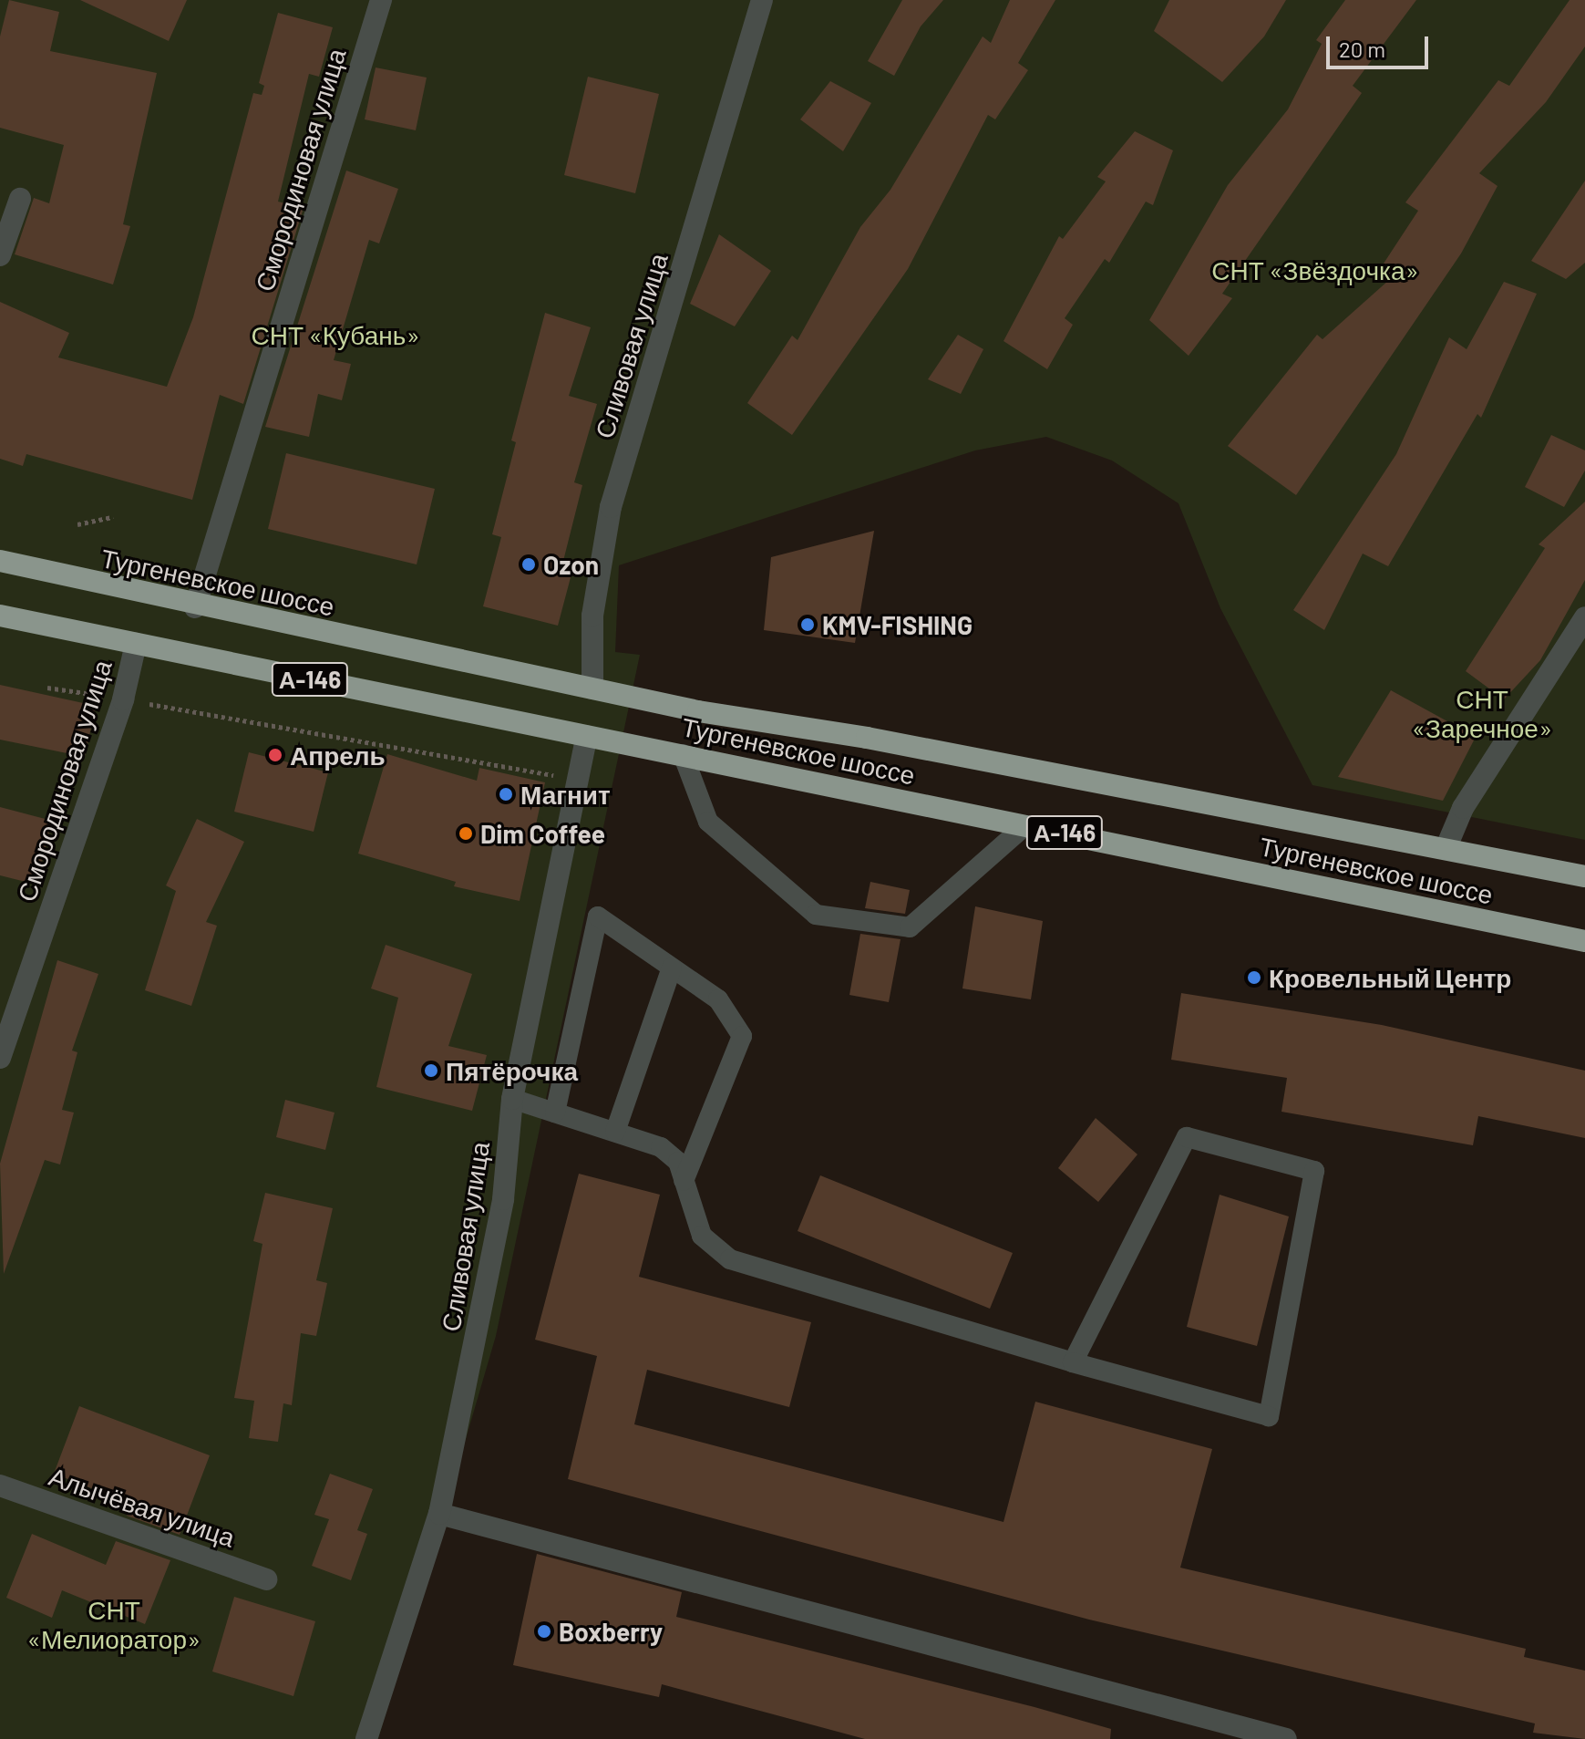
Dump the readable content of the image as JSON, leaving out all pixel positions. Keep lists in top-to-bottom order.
{
  "streets": {
    "highway": ["Тургеневское шоссе", "А-146"],
    "street": ["Смородиновая улица", "Сливовая улица", "Алычёвая улица"]
  },
  "crossings": [
    ["Смородиновая улица", "Тургеневское шоссе"],
    ["Сливовая улица", "Тургеневское шоссе"]
  ],
  "parks": [
    "СНТ «Звёздочка»",
    "СНТ «Кубань»",
    "СНТ «Заречное»",
    "СНТ «Мелиоратор»"
  ],
  "places": [
    "Ozon",
    "KMV-FISHING",
    "Апрель",
    "Магнит",
    "Dim Coffee",
    "Кровельный Центр",
    "Пятёрочка",
    "Boxberry"
  ],
  "scale_bar": "20 m"
}
